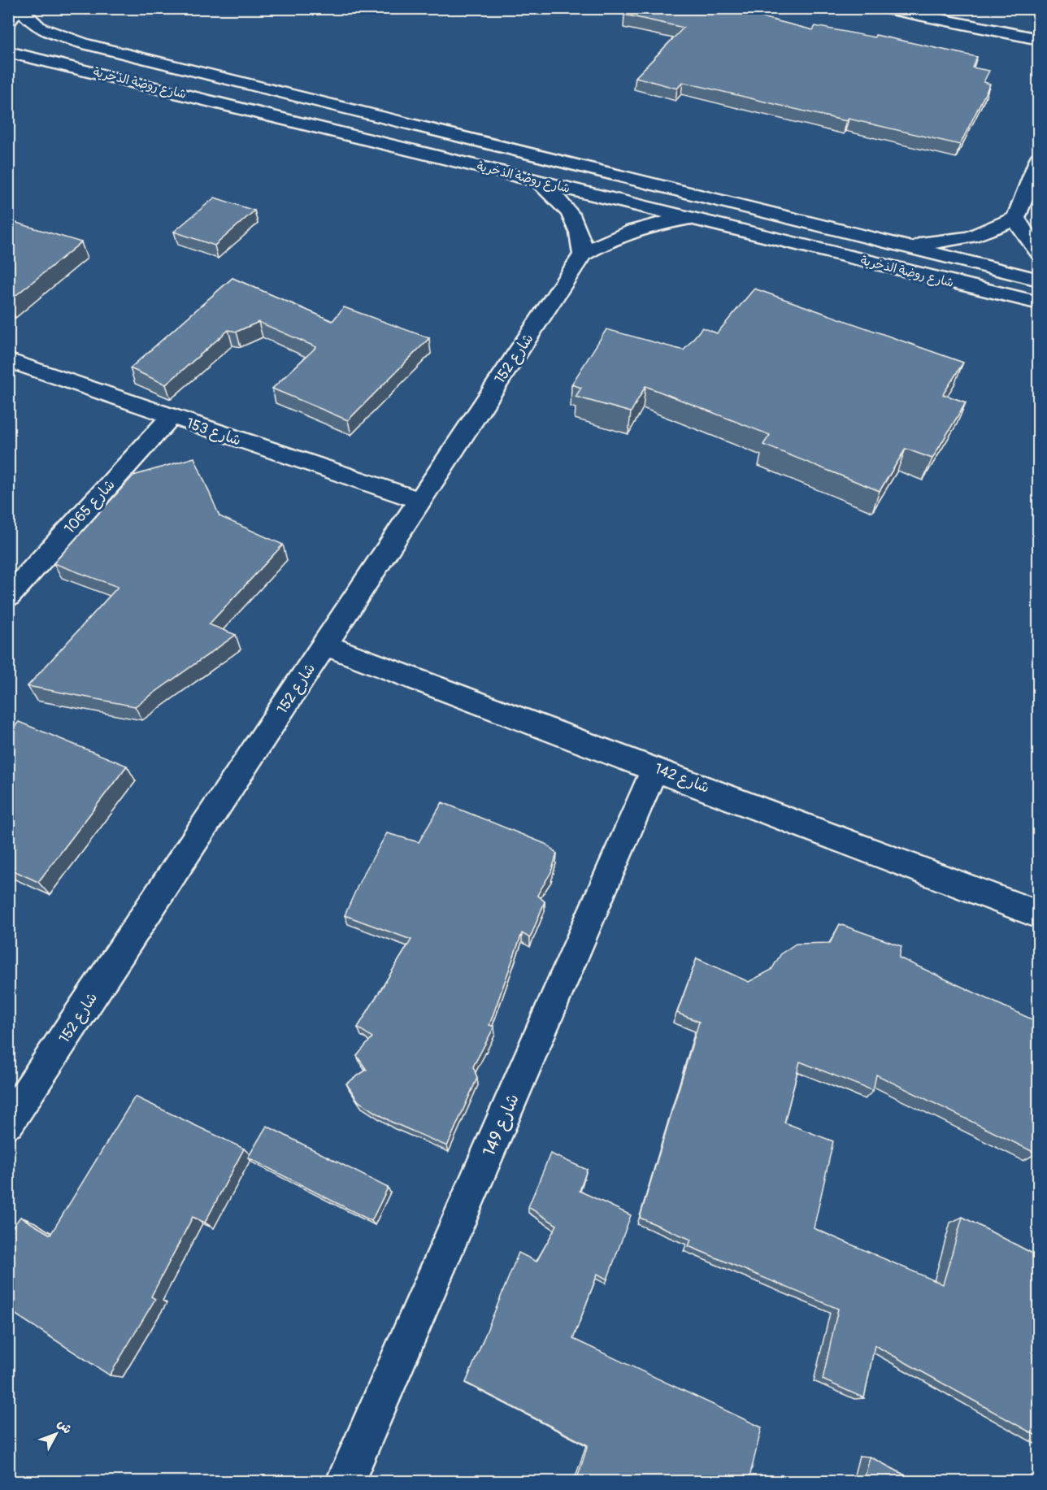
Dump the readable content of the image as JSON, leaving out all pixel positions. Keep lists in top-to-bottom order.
{
  "streets": {
    "street": [
      "شارع روضة الذخرية",
      "شارع 152",
      "شارع 153",
      "شارع 1065",
      "شارع 142",
      "شارع 149"
    ]
  },
  "crossings": [
    ["شارع روضة الذخرية", "شارع 152"],
    ["شارع 152", "شارع 153"],
    ["شارع 152", "شارع 142"],
    ["شارع 153", "شارع 1065"],
    ["شارع 142", "شارع 149"]
  ],
  "north": "top right"
}
